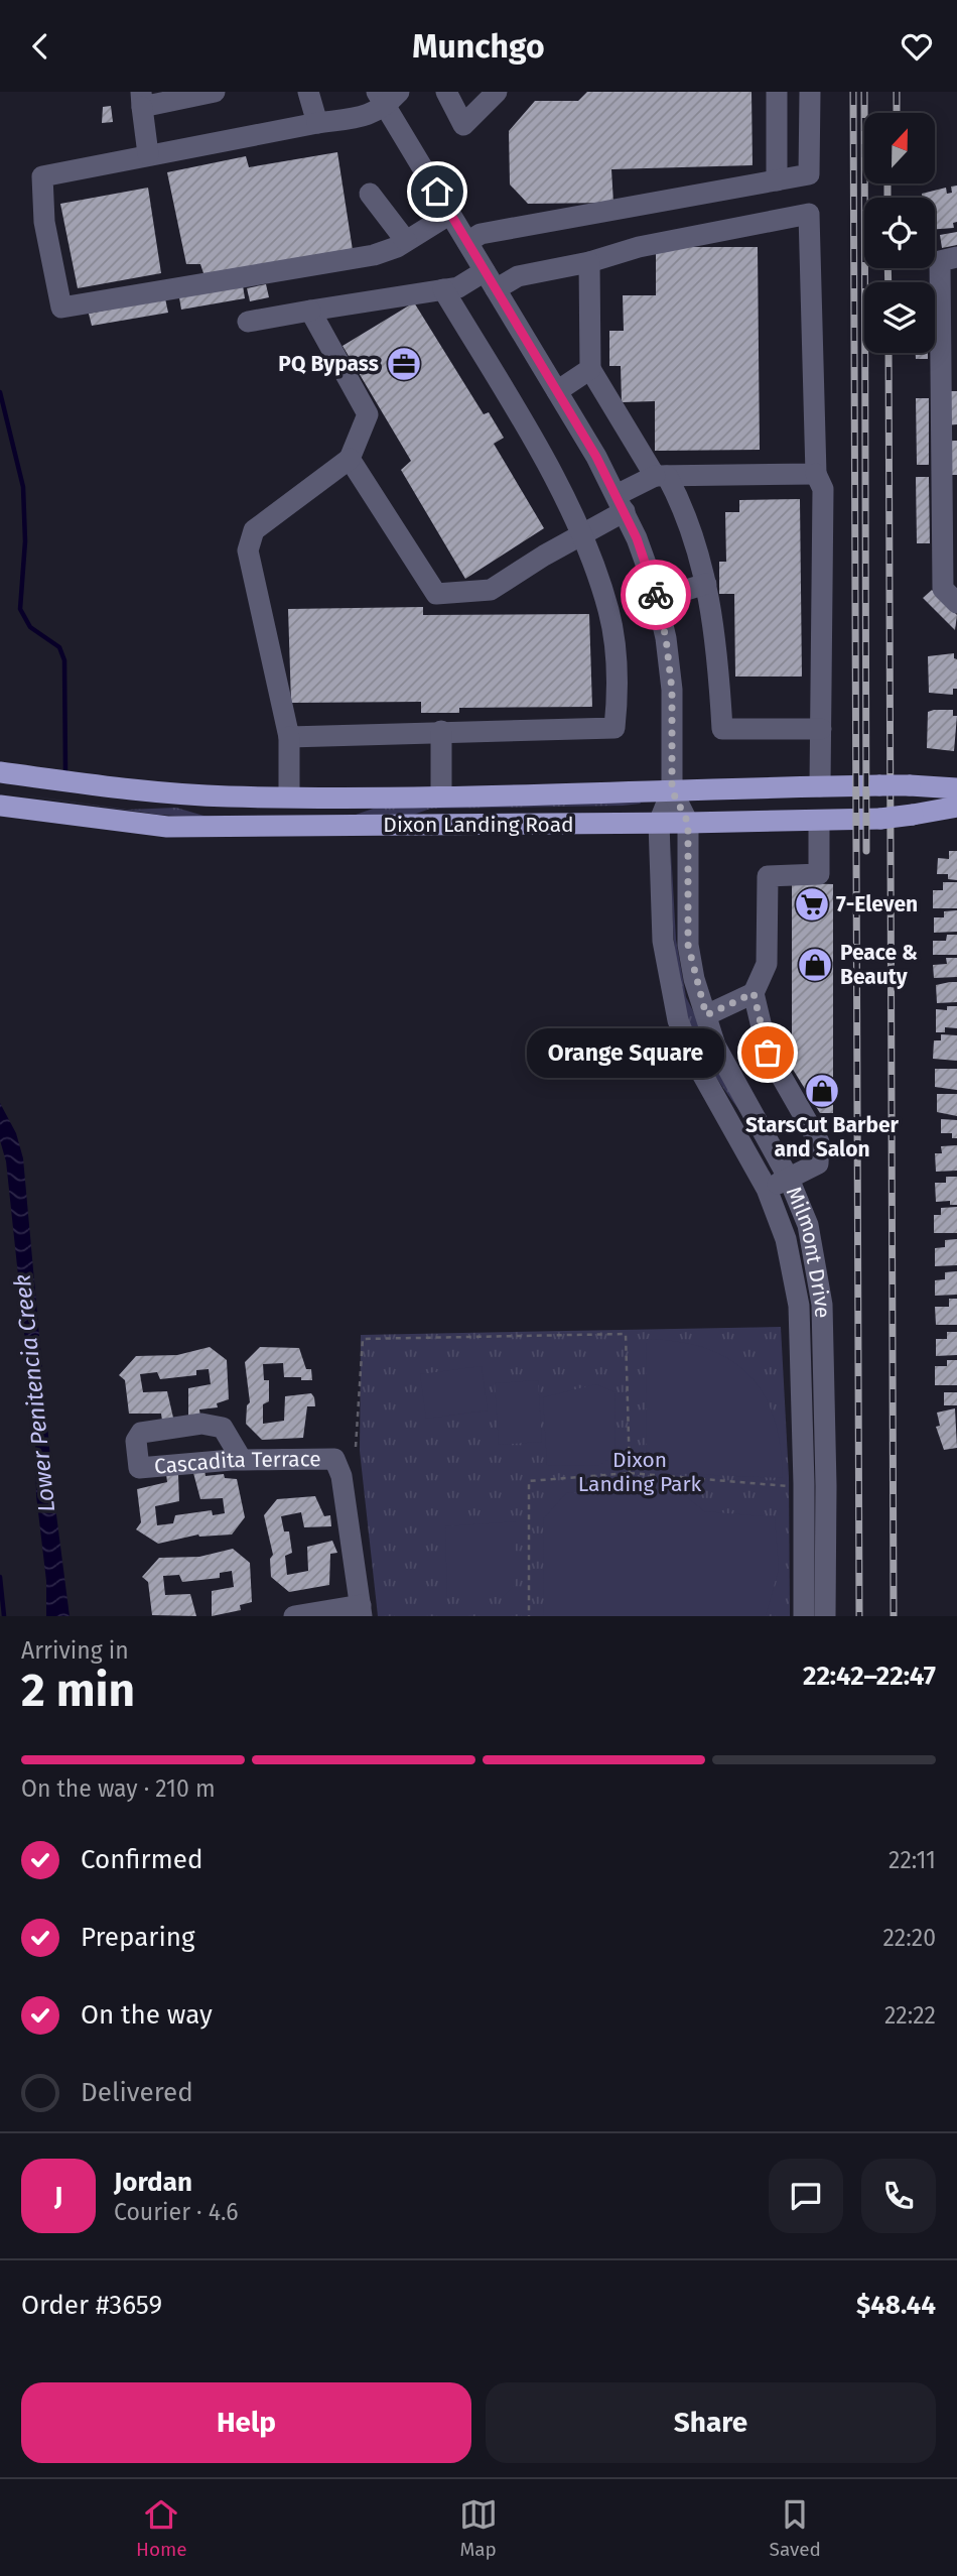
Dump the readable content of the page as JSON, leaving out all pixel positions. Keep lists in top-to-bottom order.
{
  "streets": {
    "main road": ["Dixon Landing Road"],
    "street": ["Milmont Drive", "Cascadita Terrace"]
  },
  "crossings": [
    ["Dixon Landing Road", "Milmont Drive"]
  ],
  "water": ["Lower Penitencia Creek"],
  "parks": ["Dixon Landing Park"],
  "places": {
    "office": ["PQ Bypass"],
    "supermarket": ["7-Eleven"],
    "shop": ["Peace & Beauty", "StarsCut Barber and Salon"],
    "other": ["Orange Square"]
  },
  "north": "top",
  "page": {
    "header": "Munchgo",
    "bubble": "Orange Square",
    "heading": ["2 min", "Arriving in", "22:42–22:47"],
    "panel": [
      "Jordan",
      "Courier · 4.6",
      "Order #3659",
      "$48.44"
    ],
    "bar": "On the way · 210 m",
    "list": [
      ["Confirmed", "22:11"],
      ["Preparing", "22:20"],
      ["On the way", "22:22"],
      "Delivered"
    ],
    "round": "J",
    "buttons": ["Help", "Share"],
    "tabs": ["Home", "Map", "Saved"]
  }
}
